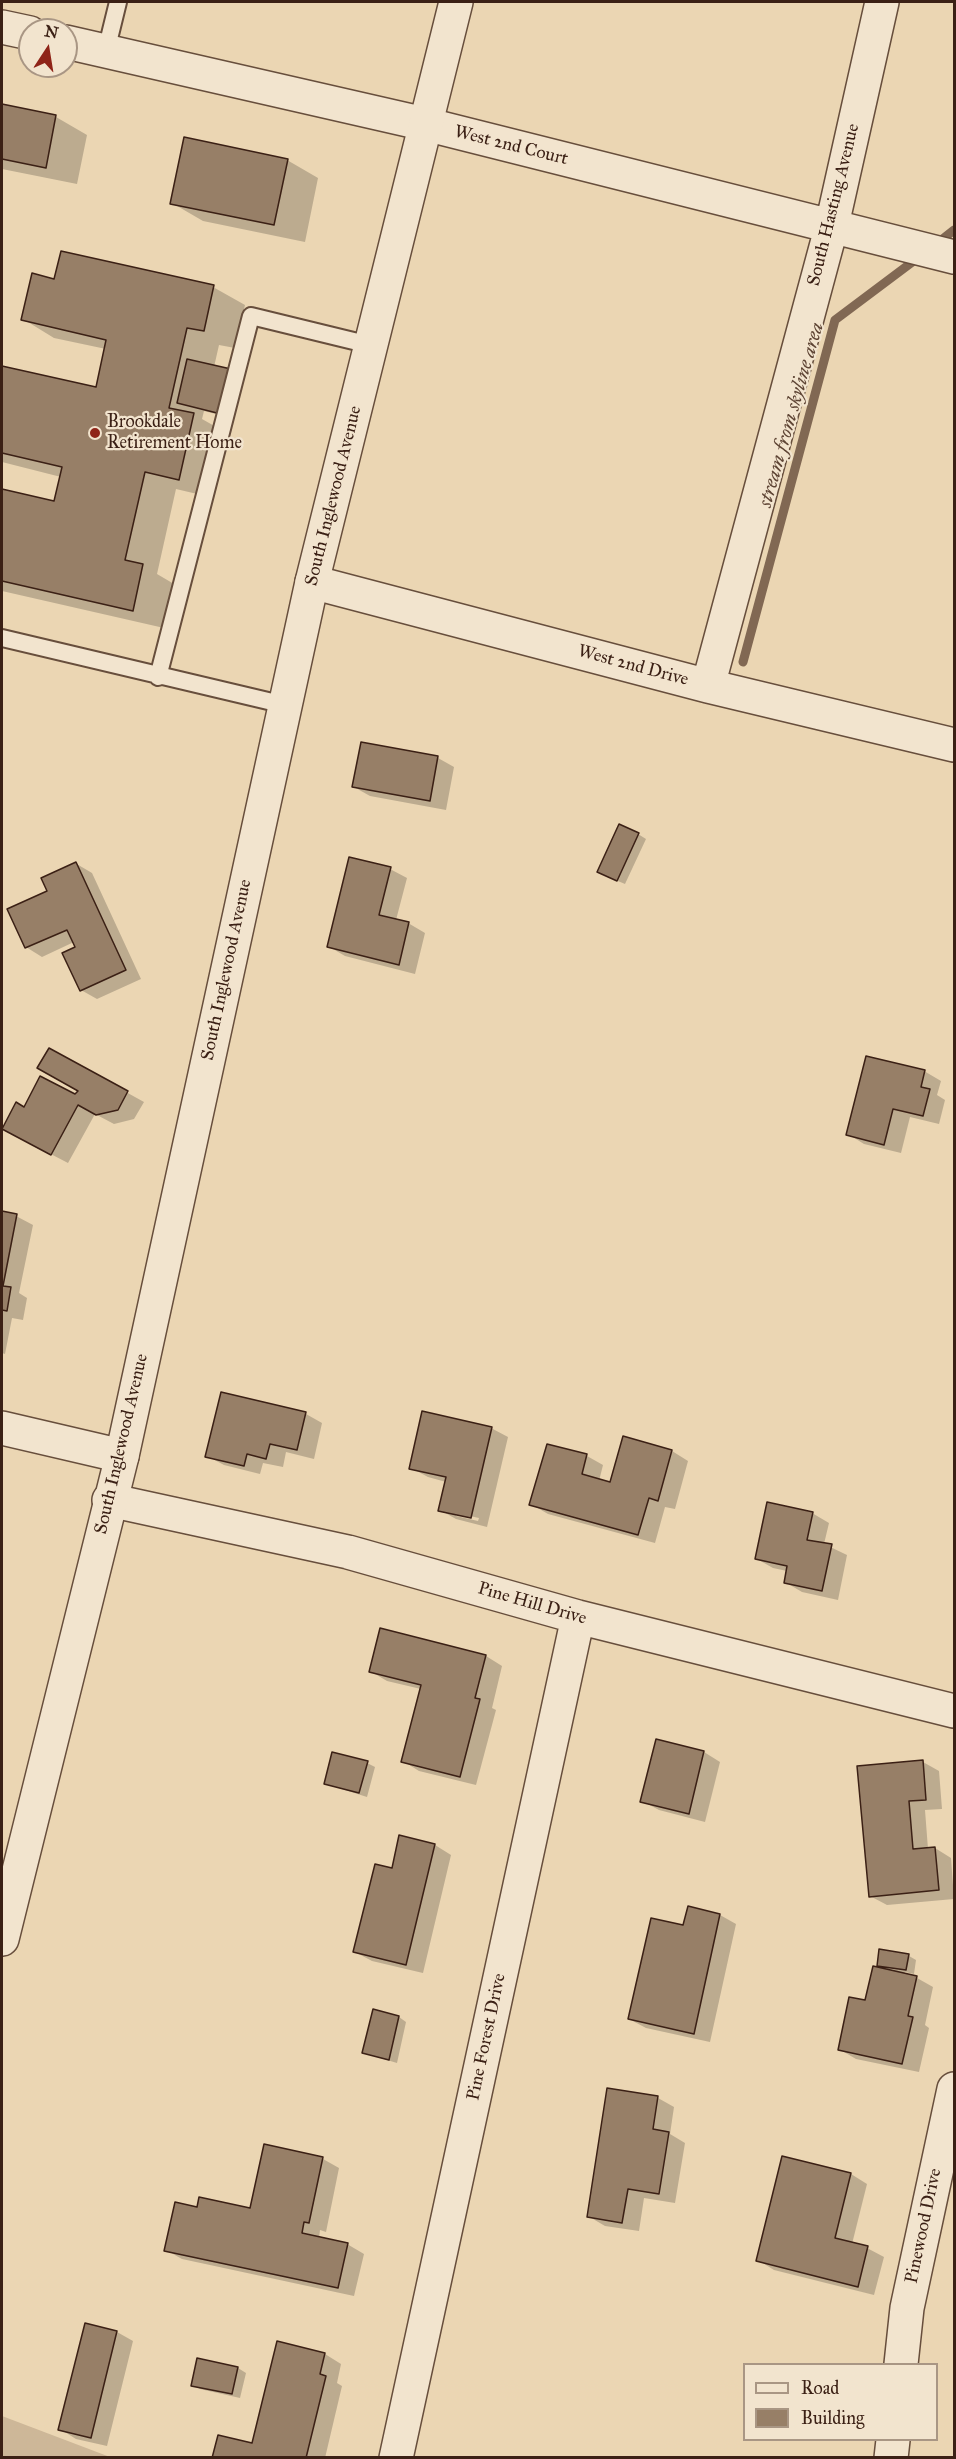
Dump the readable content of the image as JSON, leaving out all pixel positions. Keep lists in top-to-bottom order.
{
  "streets": {
    "street": [
      "West 2nd Court",
      "South Hasting Avenue",
      "South Inglewood Avenue",
      "West 2nd Drive",
      "Pine Hill Drive",
      "Pine Forest Drive",
      "Pinewood Drive"
    ]
  },
  "crossings": [
    ["West 2nd Court", "South Hasting Avenue"],
    ["West 2nd Court", "South Inglewood Avenue"],
    ["South Hasting Avenue", "West 2nd Drive"],
    ["South Inglewood Avenue", "West 2nd Drive"],
    ["South Inglewood Avenue", "Pine Hill Drive"],
    ["Pine Hill Drive", "Pine Forest Drive"]
  ],
  "water": ["stream from skyline area"],
  "places": ["Brookdale Retirement Home"],
  "legend": ["Road", "Building"],
  "north": "top"
}
